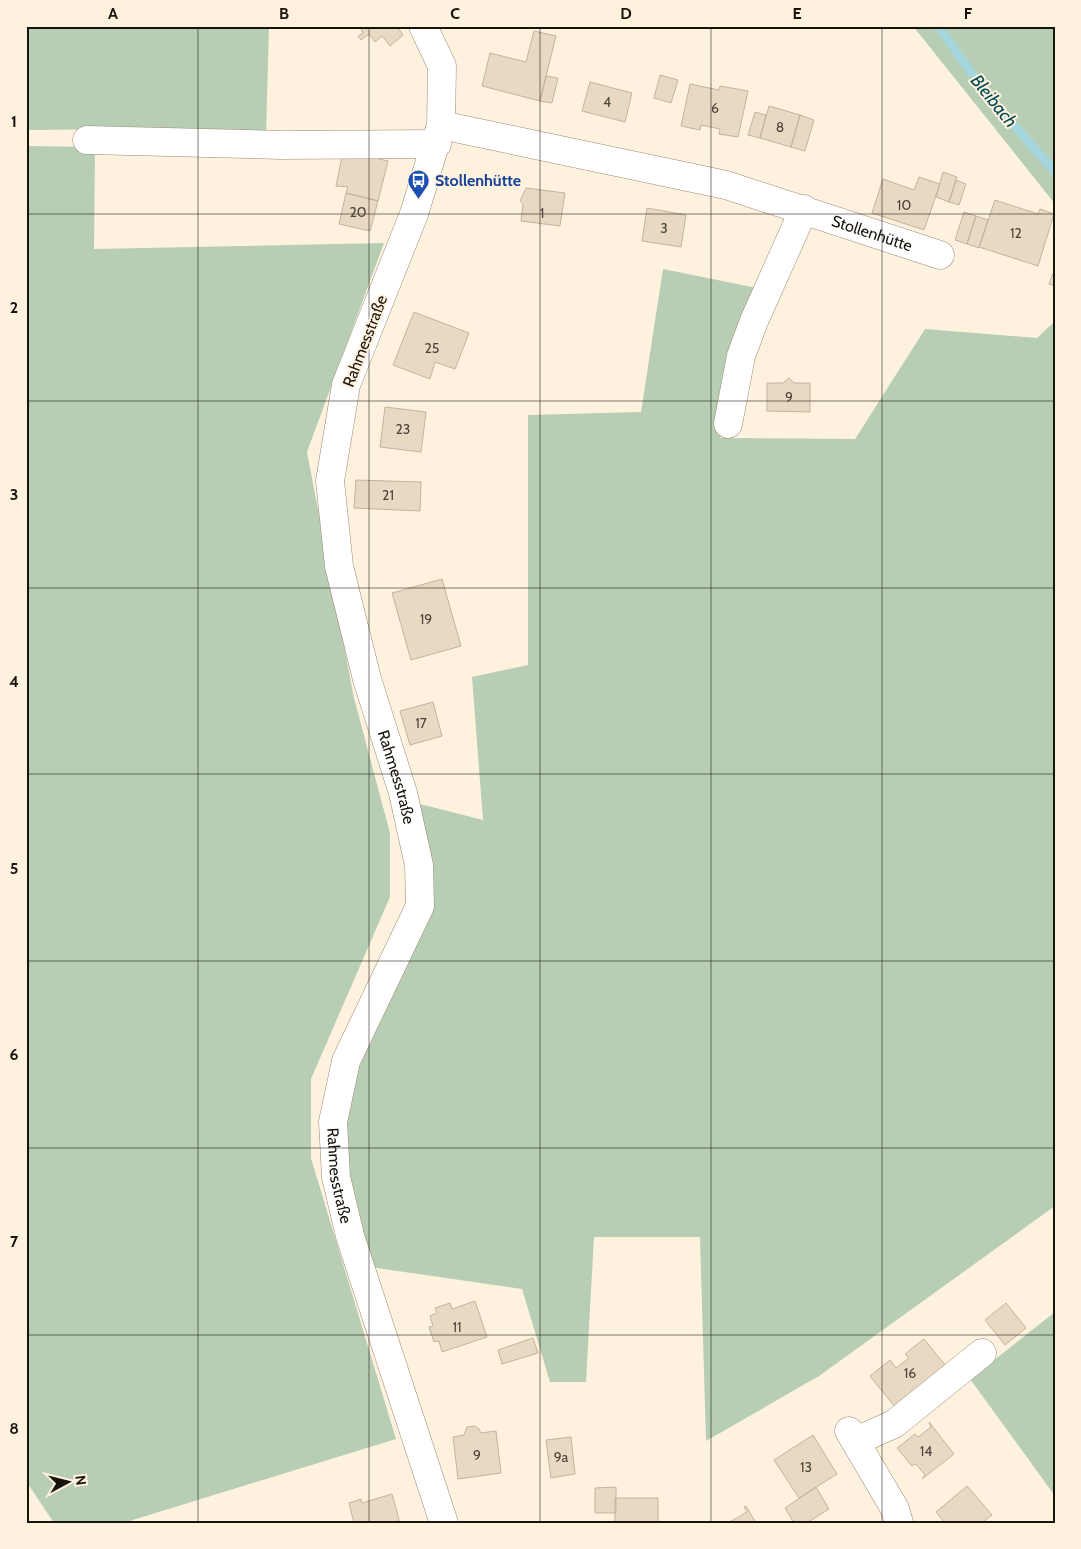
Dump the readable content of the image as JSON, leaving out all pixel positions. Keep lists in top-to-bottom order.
{
  "streets": {
    "street": ["Stollenhütte", "Rahmesstraße"]
  },
  "crossings": [
    ["Stollenhütte", "Rahmesstraße"]
  ],
  "water": ["Bleibach"],
  "places": {
    "bus stop": ["Stollenhütte"]
  },
  "house_numbers": [
    "4",
    "6",
    "8",
    "10",
    "20",
    "1",
    "3",
    "12",
    "25",
    "9",
    "23",
    "21",
    "19",
    "17",
    "11",
    "16",
    "14",
    "9",
    "9a",
    "13"
  ],
  "north": "right",
  "grid": {
    "columns": [
      "A",
      "B",
      "C",
      "D",
      "E",
      "F"
    ],
    "rows": [
      "1",
      "2",
      "3",
      "4",
      "5",
      "6",
      "7",
      "8"
    ]
  }
}
